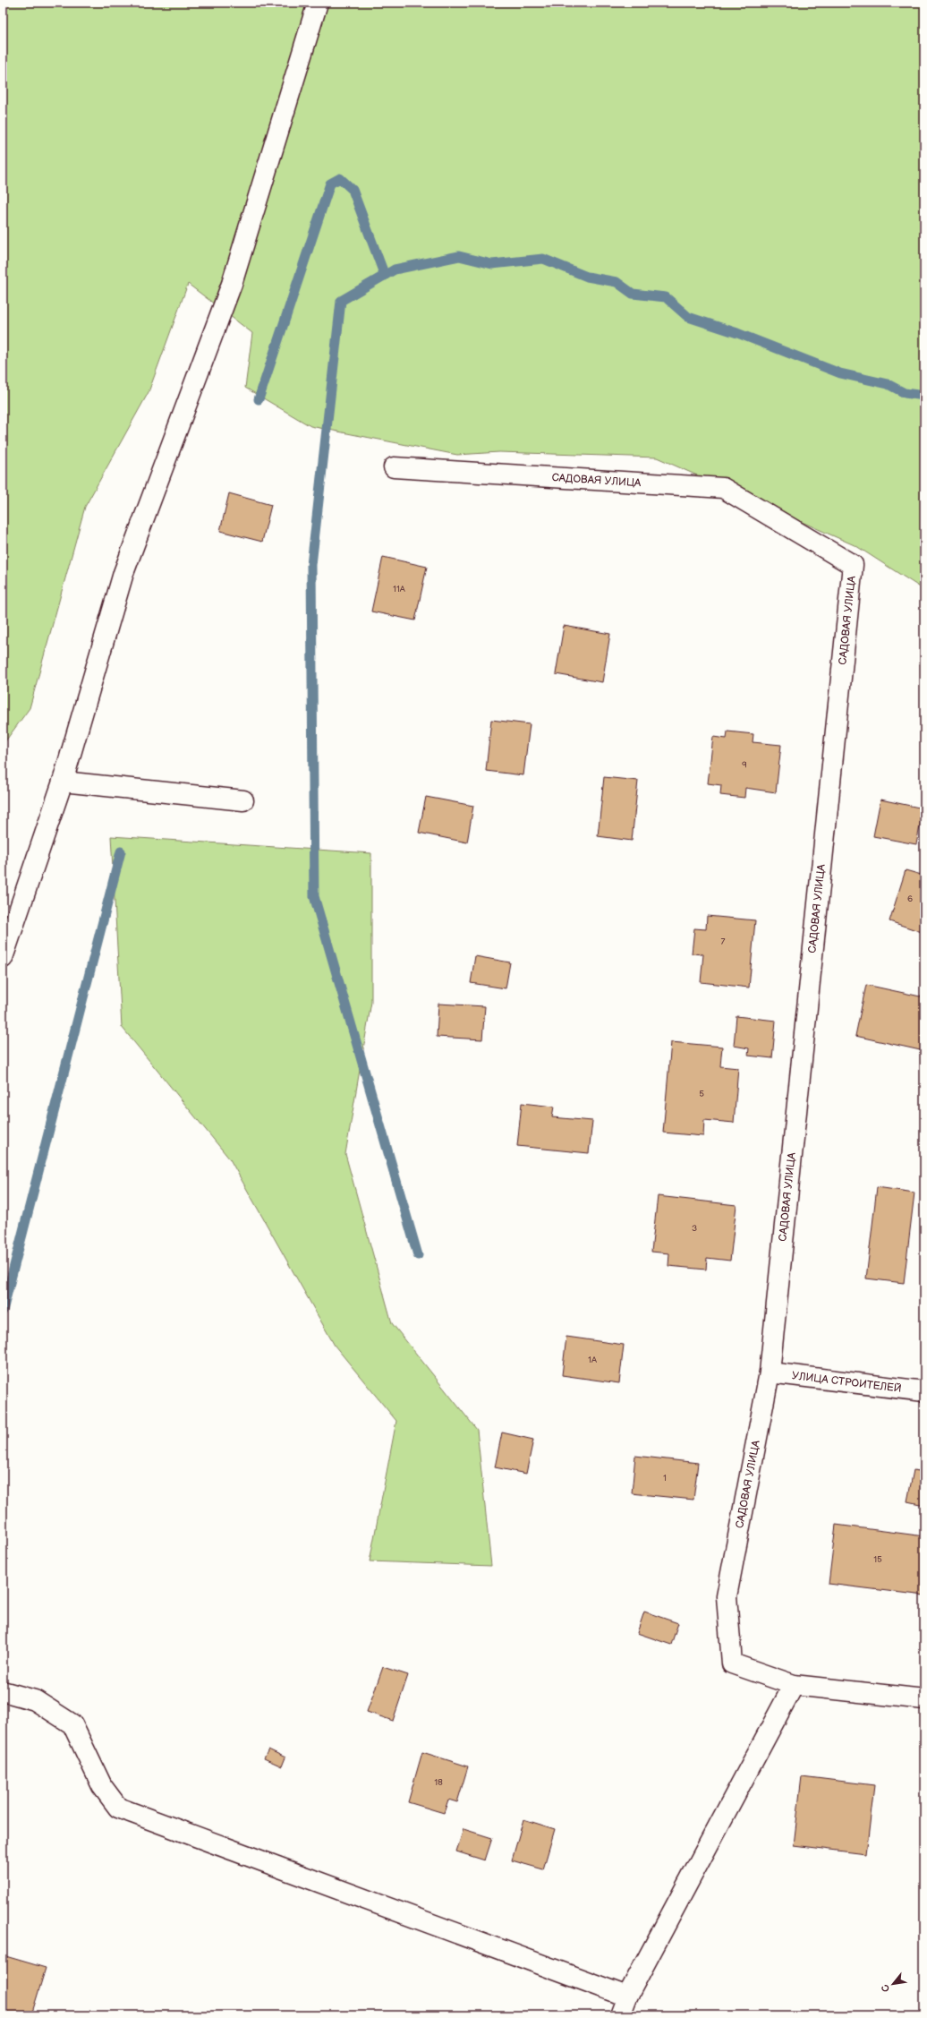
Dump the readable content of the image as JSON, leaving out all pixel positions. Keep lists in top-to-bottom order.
{
  "streets": {
    "street": ["САДОВАЯ УЛИЦА", "УЛИЦА СТРОИТЕЛЕЙ"]
  },
  "crossings": [
    ["САДОВАЯ УЛИЦА", "УЛИЦА СТРОИТЕЛЕЙ"]
  ],
  "house_numbers": [
    "11А",
    "9",
    "6",
    "7",
    "5",
    "3",
    "1А",
    "1",
    "15",
    "18"
  ],
  "north": "bottom left"
}
